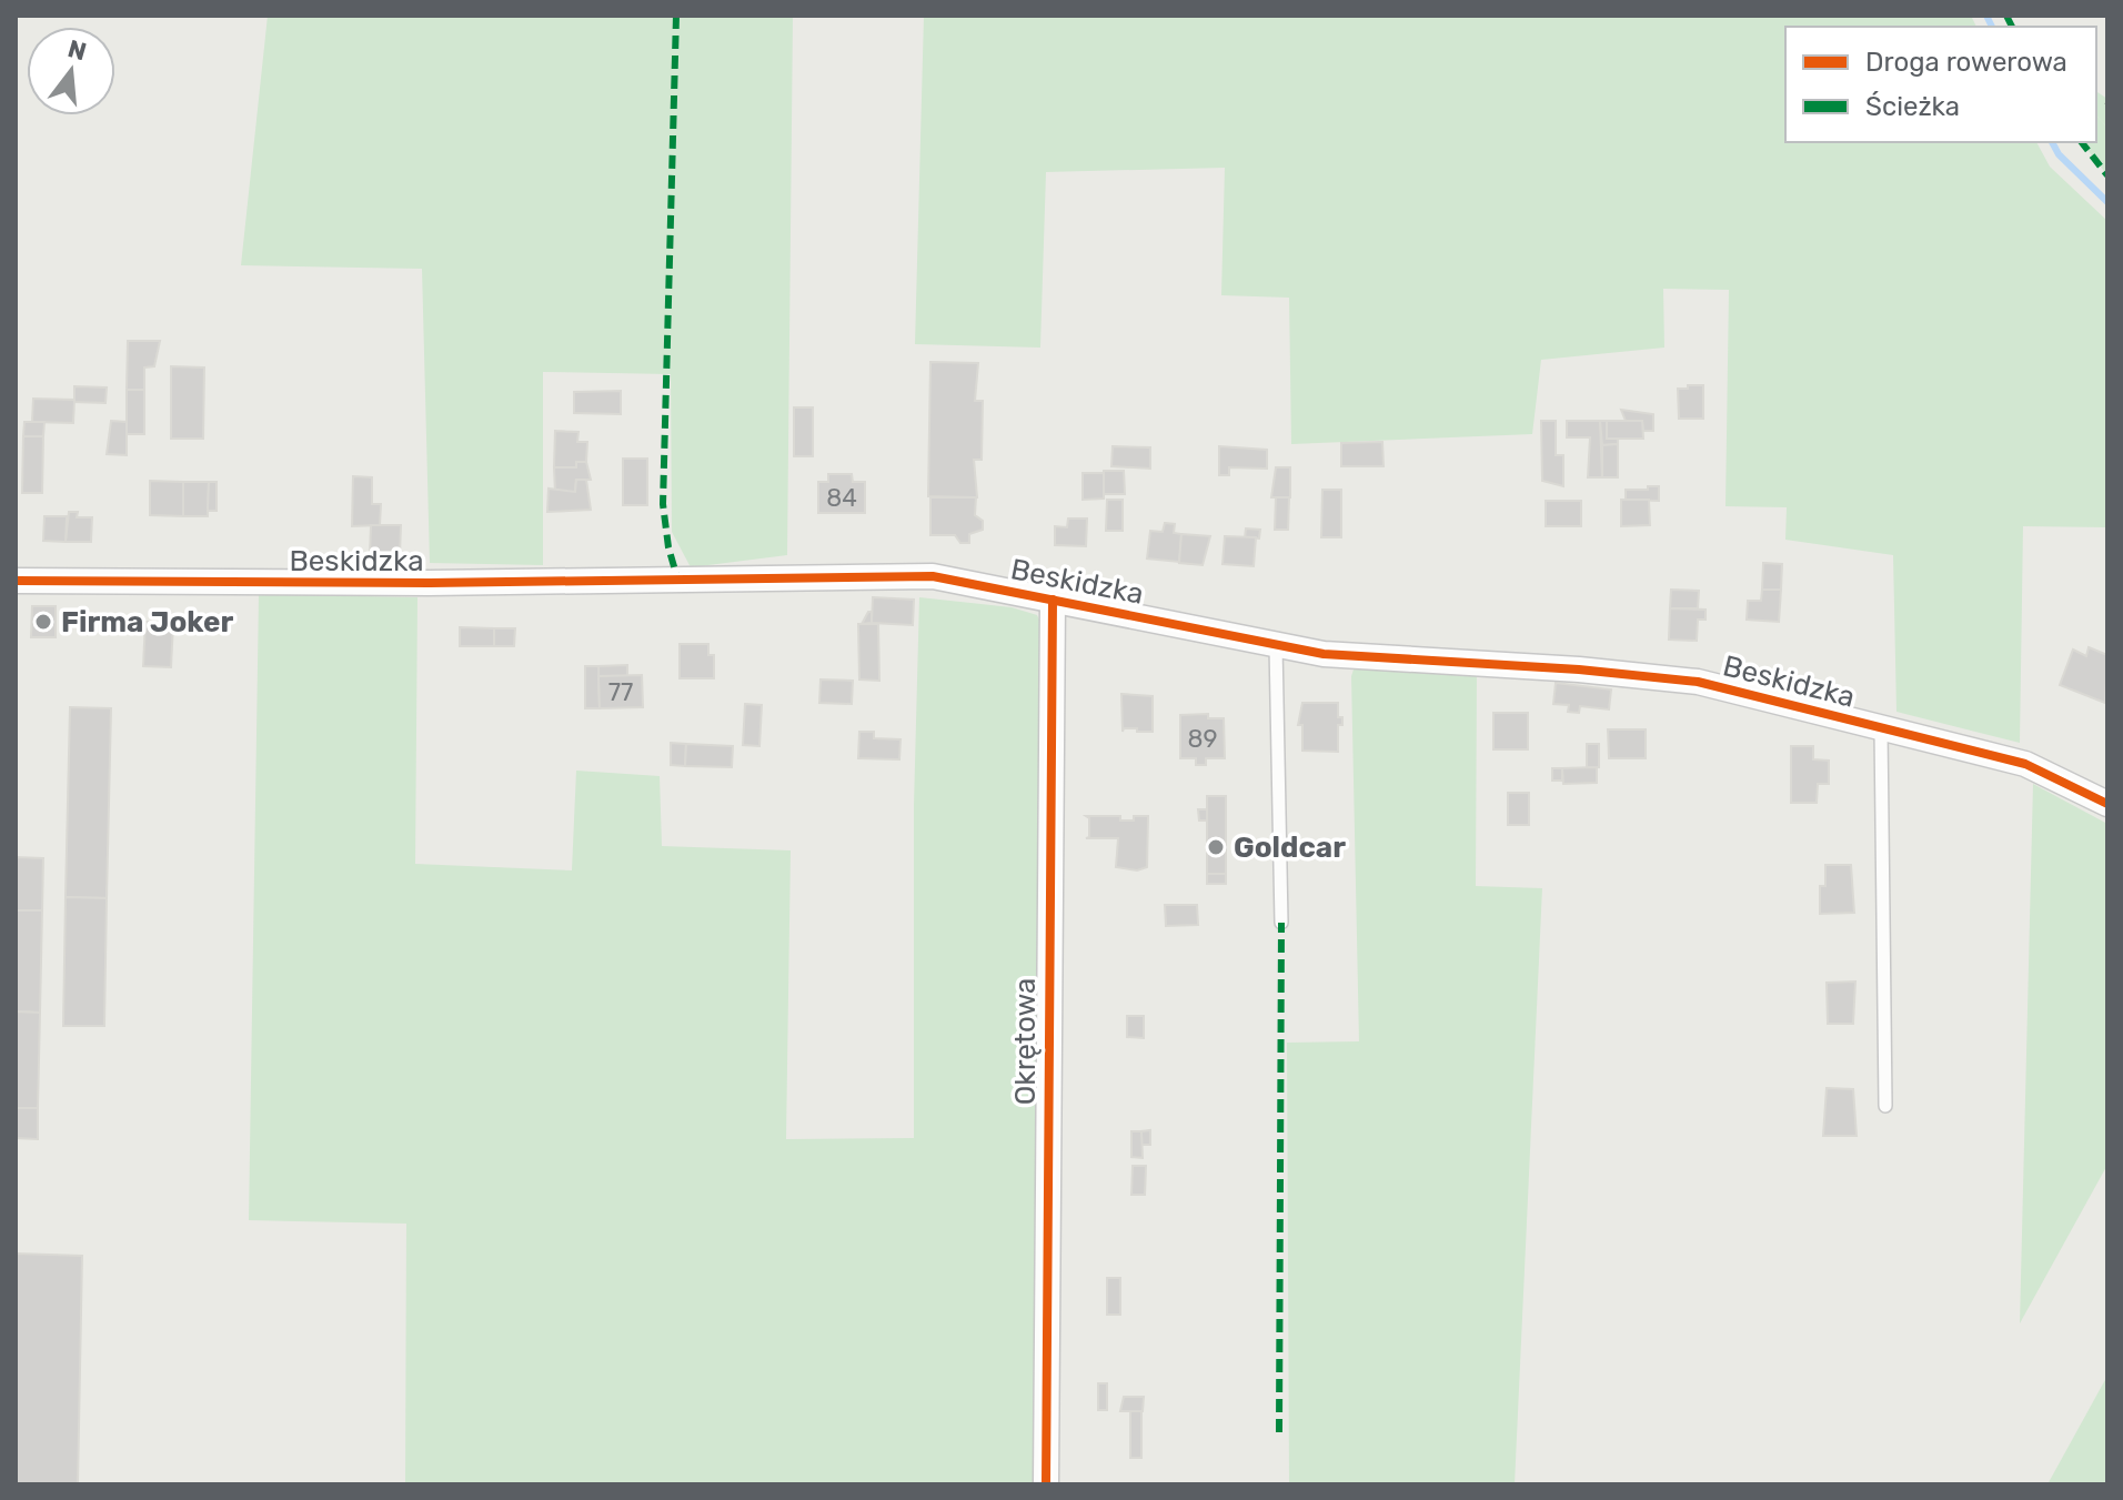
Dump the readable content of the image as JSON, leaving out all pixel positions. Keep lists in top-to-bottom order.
{
  "streets": {
    "street": ["Beskidzka", "Okrętowa"]
  },
  "crossings": [
    ["Beskidzka", "Okrętowa"]
  ],
  "places": ["Firma Joker", "Goldcar"],
  "house_numbers": ["84", "77", "89"],
  "legend": ["Droga rowerowa", "Ścieżka"],
  "north": "top"
}
